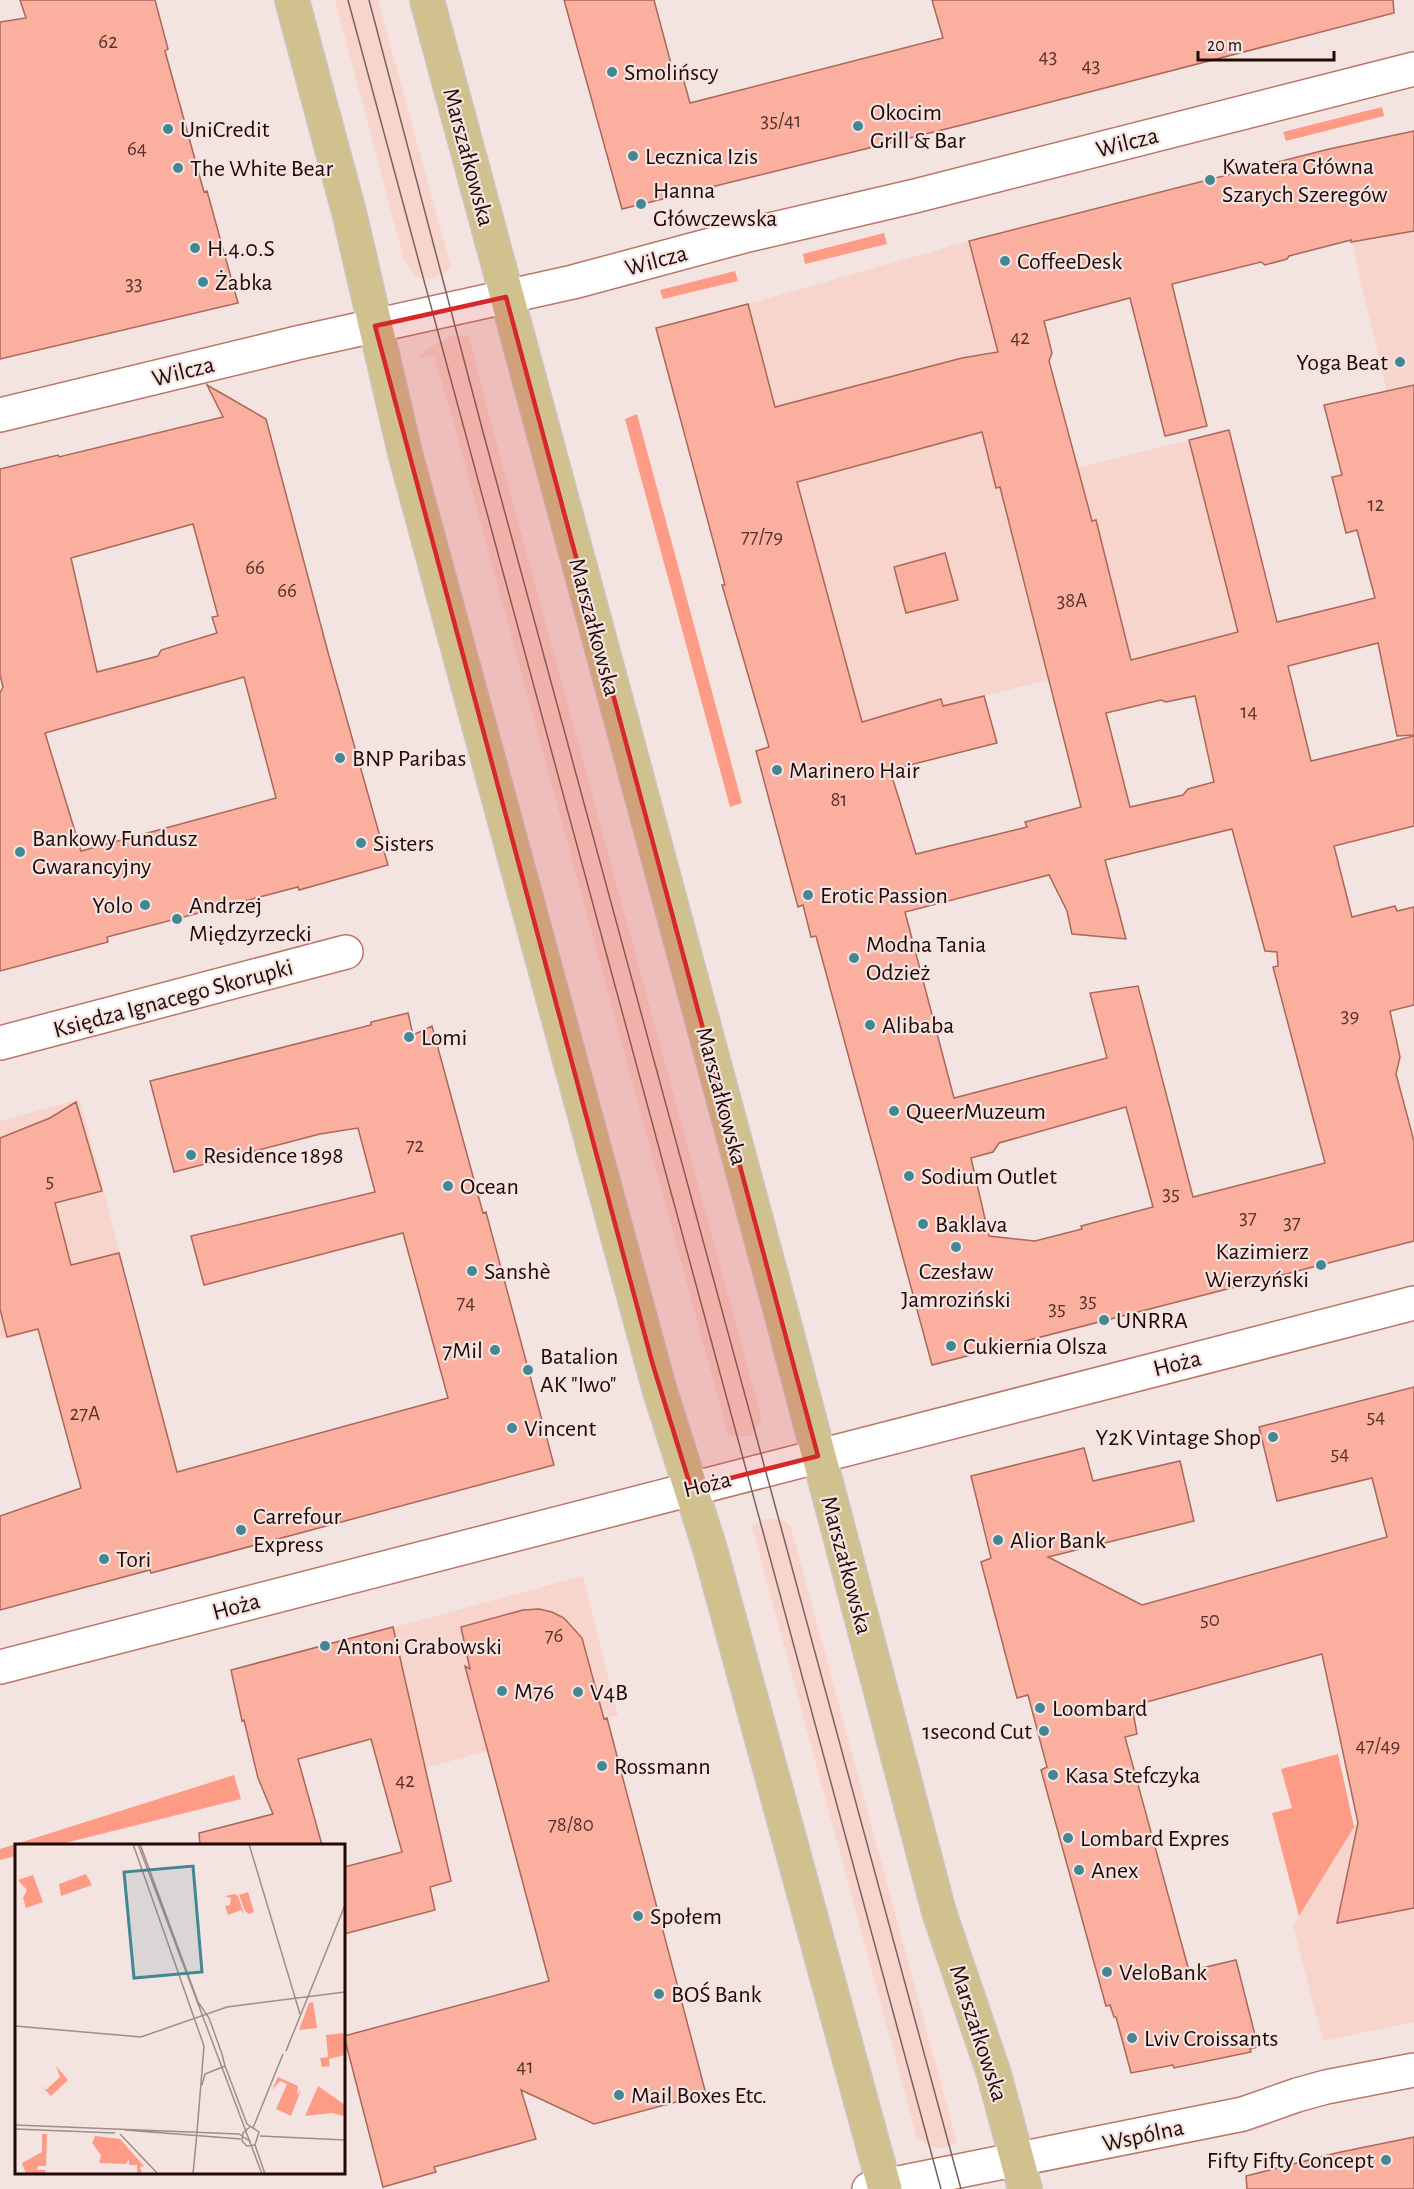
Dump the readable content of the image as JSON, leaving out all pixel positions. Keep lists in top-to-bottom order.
{
  "streets": {
    "main road": ["Marszałkowska"],
    "street": [
      "Wilcza",
      "Księdza Ignacego Skorupki",
      "Hoża",
      "Wspólna"
    ]
  },
  "crossings": [
    ["Wilcza", "Marszałkowska"],
    ["Marszałkowska", "Hoża"],
    ["Marszałkowska", "Wspólna"]
  ],
  "places": [
    "Smolińscy",
    "Okocim Grill & Bar",
    "UniCredit",
    "Lecznica Izis",
    "The White Bear",
    "Kwatera Główna Szarych Szeregów",
    "Hanna Główczewska",
    "H.4.0.S",
    "CoffeeDesk",
    "Żabka",
    "Yoga Beat",
    "BNP Paribas",
    "Marinero Hair",
    "Sisters",
    "Bankowy Fundusz Gwarancyjny",
    "Erotic Passion",
    "Yolo",
    "Andrzej Międzyrzecki",
    "Modna Tania Odzież",
    "Alibaba",
    "Lomi",
    "QueerMuzeum",
    "Residence 1898",
    "Sodium Outlet",
    "Ocean",
    "Baklava",
    "Czesław Jamroziński",
    "Kazimierz Wierzyński",
    "Sanshè",
    "UNRRA",
    "Cukiernia Olsza",
    "7Mil",
    "Batalion AK \"Iwo\"",
    "Vincent",
    "Y2K Vintage Shop",
    "Carrefour Express",
    "Alior Bank",
    "Tori",
    "Antoni Grabowski",
    "M76",
    "V4B",
    "Loombard",
    "1second Cut",
    "Rossmann",
    "Kasa Stefczyka",
    "Lombard Expres",
    "Anex",
    "Społem",
    "VeloBank",
    "BOŚ Bank",
    "Lviv Croissants",
    "Mail Boxes Etc.",
    "Fifty Fifty Concept"
  ],
  "house_numbers": [
    "62",
    "43",
    "43",
    "35/41",
    "64",
    "33",
    "42",
    "12",
    "77/79",
    "66",
    "66",
    "38A",
    "14",
    "81",
    "39",
    "72",
    "5",
    "35",
    "37",
    "37",
    "35",
    "74",
    "35",
    "27A",
    "54",
    "54",
    "50",
    "76",
    "47/49",
    "42",
    "78/80",
    "41"
  ],
  "scale_bar": "20 m"
}
